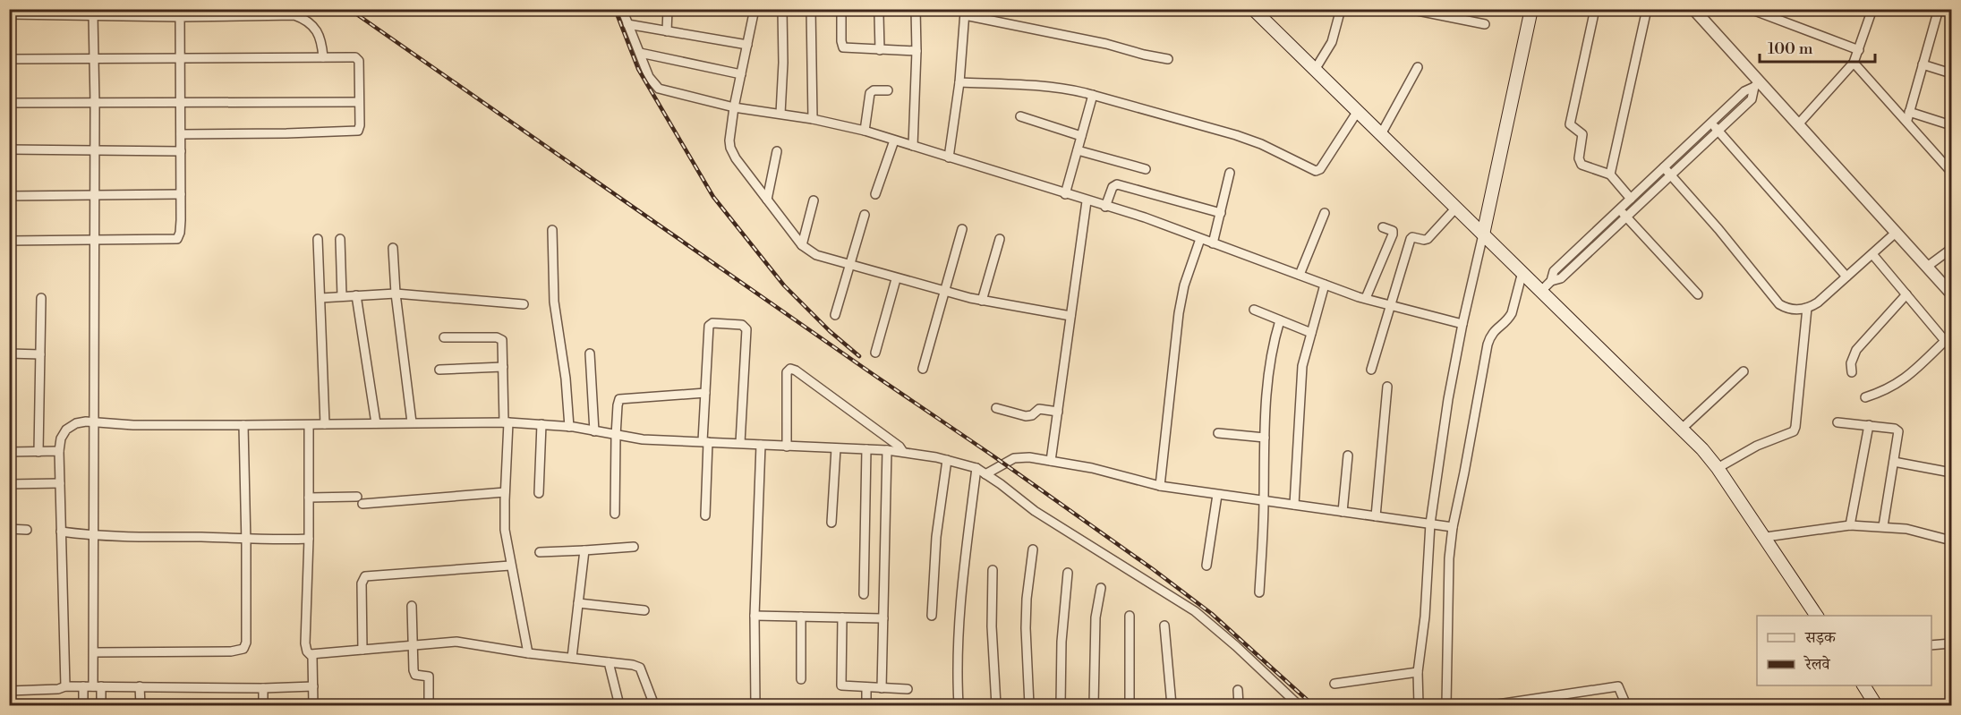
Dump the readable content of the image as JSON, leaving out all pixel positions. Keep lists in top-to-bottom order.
{
  "legend": ["सड़क", "रेलवे"],
  "scale_bar": "100 m"
}
